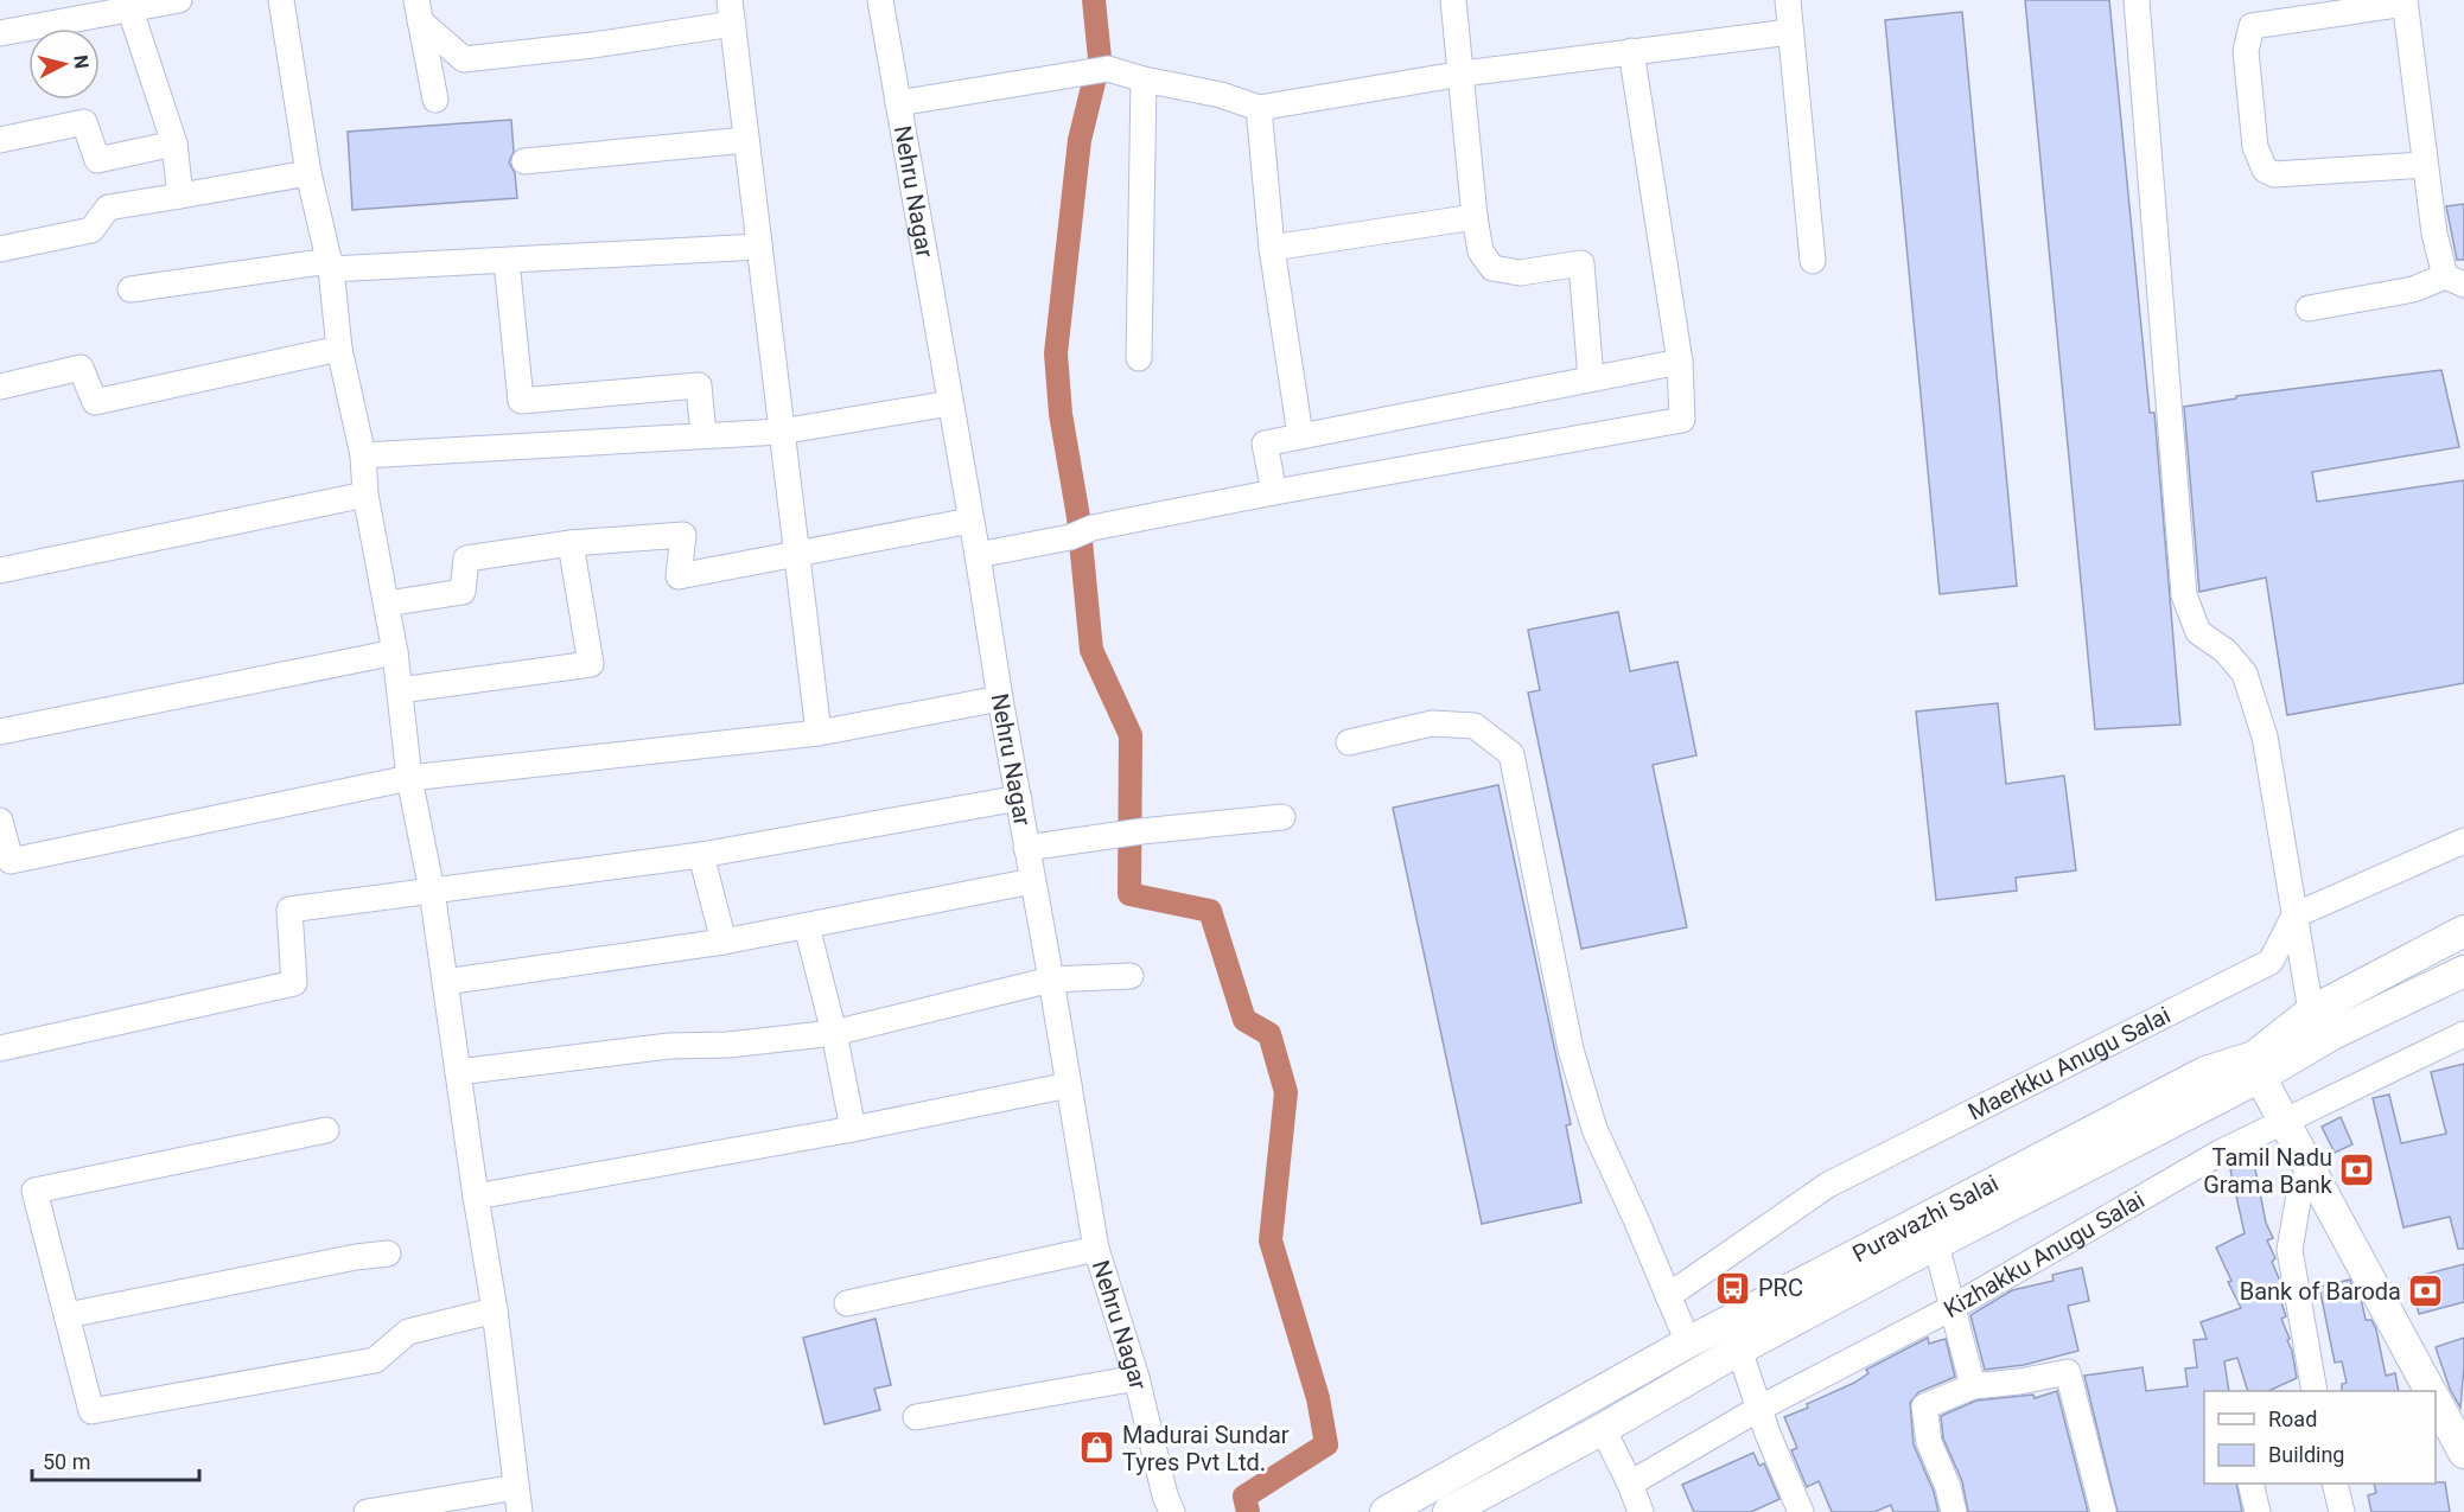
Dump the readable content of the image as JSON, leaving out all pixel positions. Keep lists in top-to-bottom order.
{
  "streets": {
    "main road": ["Puravazhi Salai"],
    "street": ["Nehru Nagar", "Maerkku Anugu Salai", "Kizhakku Anugu Salai"]
  },
  "places": {
    "bank": ["Tamil Nadu Grama Bank", "Bank of Baroda"],
    "bus stop": ["PRC"],
    "shop": ["Madurai Sundar Tyres Pvt Ltd."]
  },
  "legend": ["Road", "Building"],
  "scale_bar": "50 m",
  "north": "right"
}
